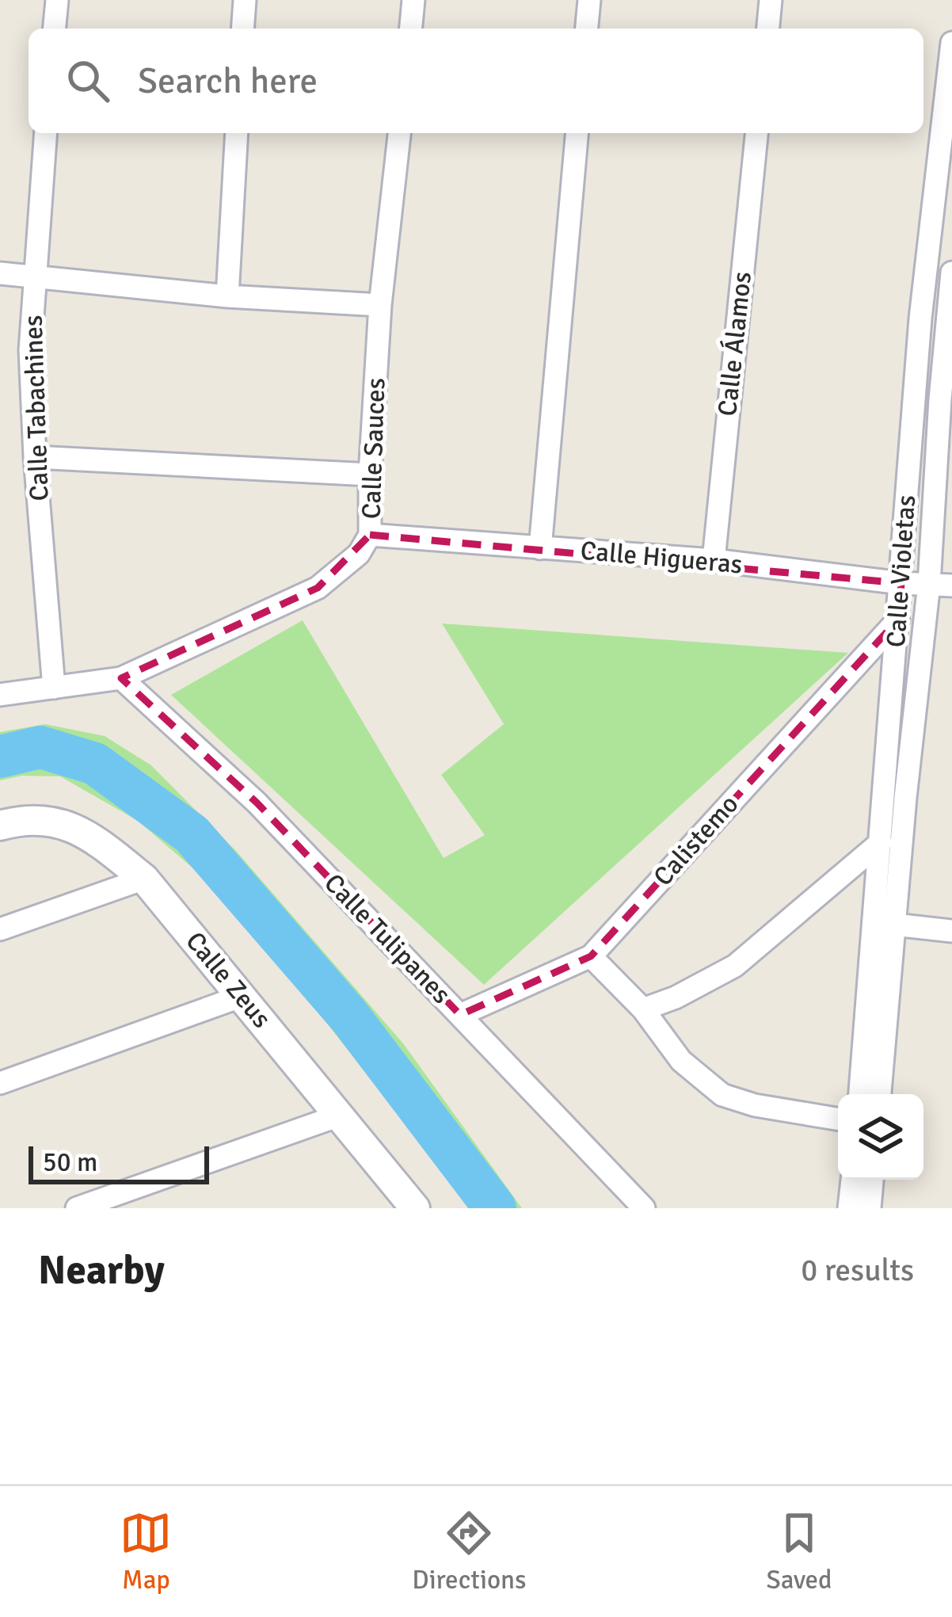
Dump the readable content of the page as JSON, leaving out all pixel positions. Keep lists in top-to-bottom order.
{
  "streets": {
    "street": [
      "Calle Álamos",
      "Calle Tabachines",
      "Calle Sauces",
      "Calle Higueras",
      "Calle Violetas",
      "Calistemo",
      "Calle Tulipanes",
      "Calle Zeus"
    ]
  },
  "crossings": [
    ["Calle Álamos", "Calle Higueras"],
    ["Calle Tabachines", "Calle Sauces"],
    ["Calle Sauces", "Calle Higueras"],
    ["Calle Sauces", "Calle Tulipanes"],
    ["Calle Higueras", "Calle Violetas"],
    ["Calle Violetas", "Calistemo"],
    ["Calistemo", "Calle Tulipanes"]
  ],
  "scale_bar": "50 m",
  "page": {
    "search": "Search here",
    "scale": "50 m",
    "heading": ["Nearby", "0 results"],
    "nav": ["Map", "Directions", "Saved"]
  }
}
